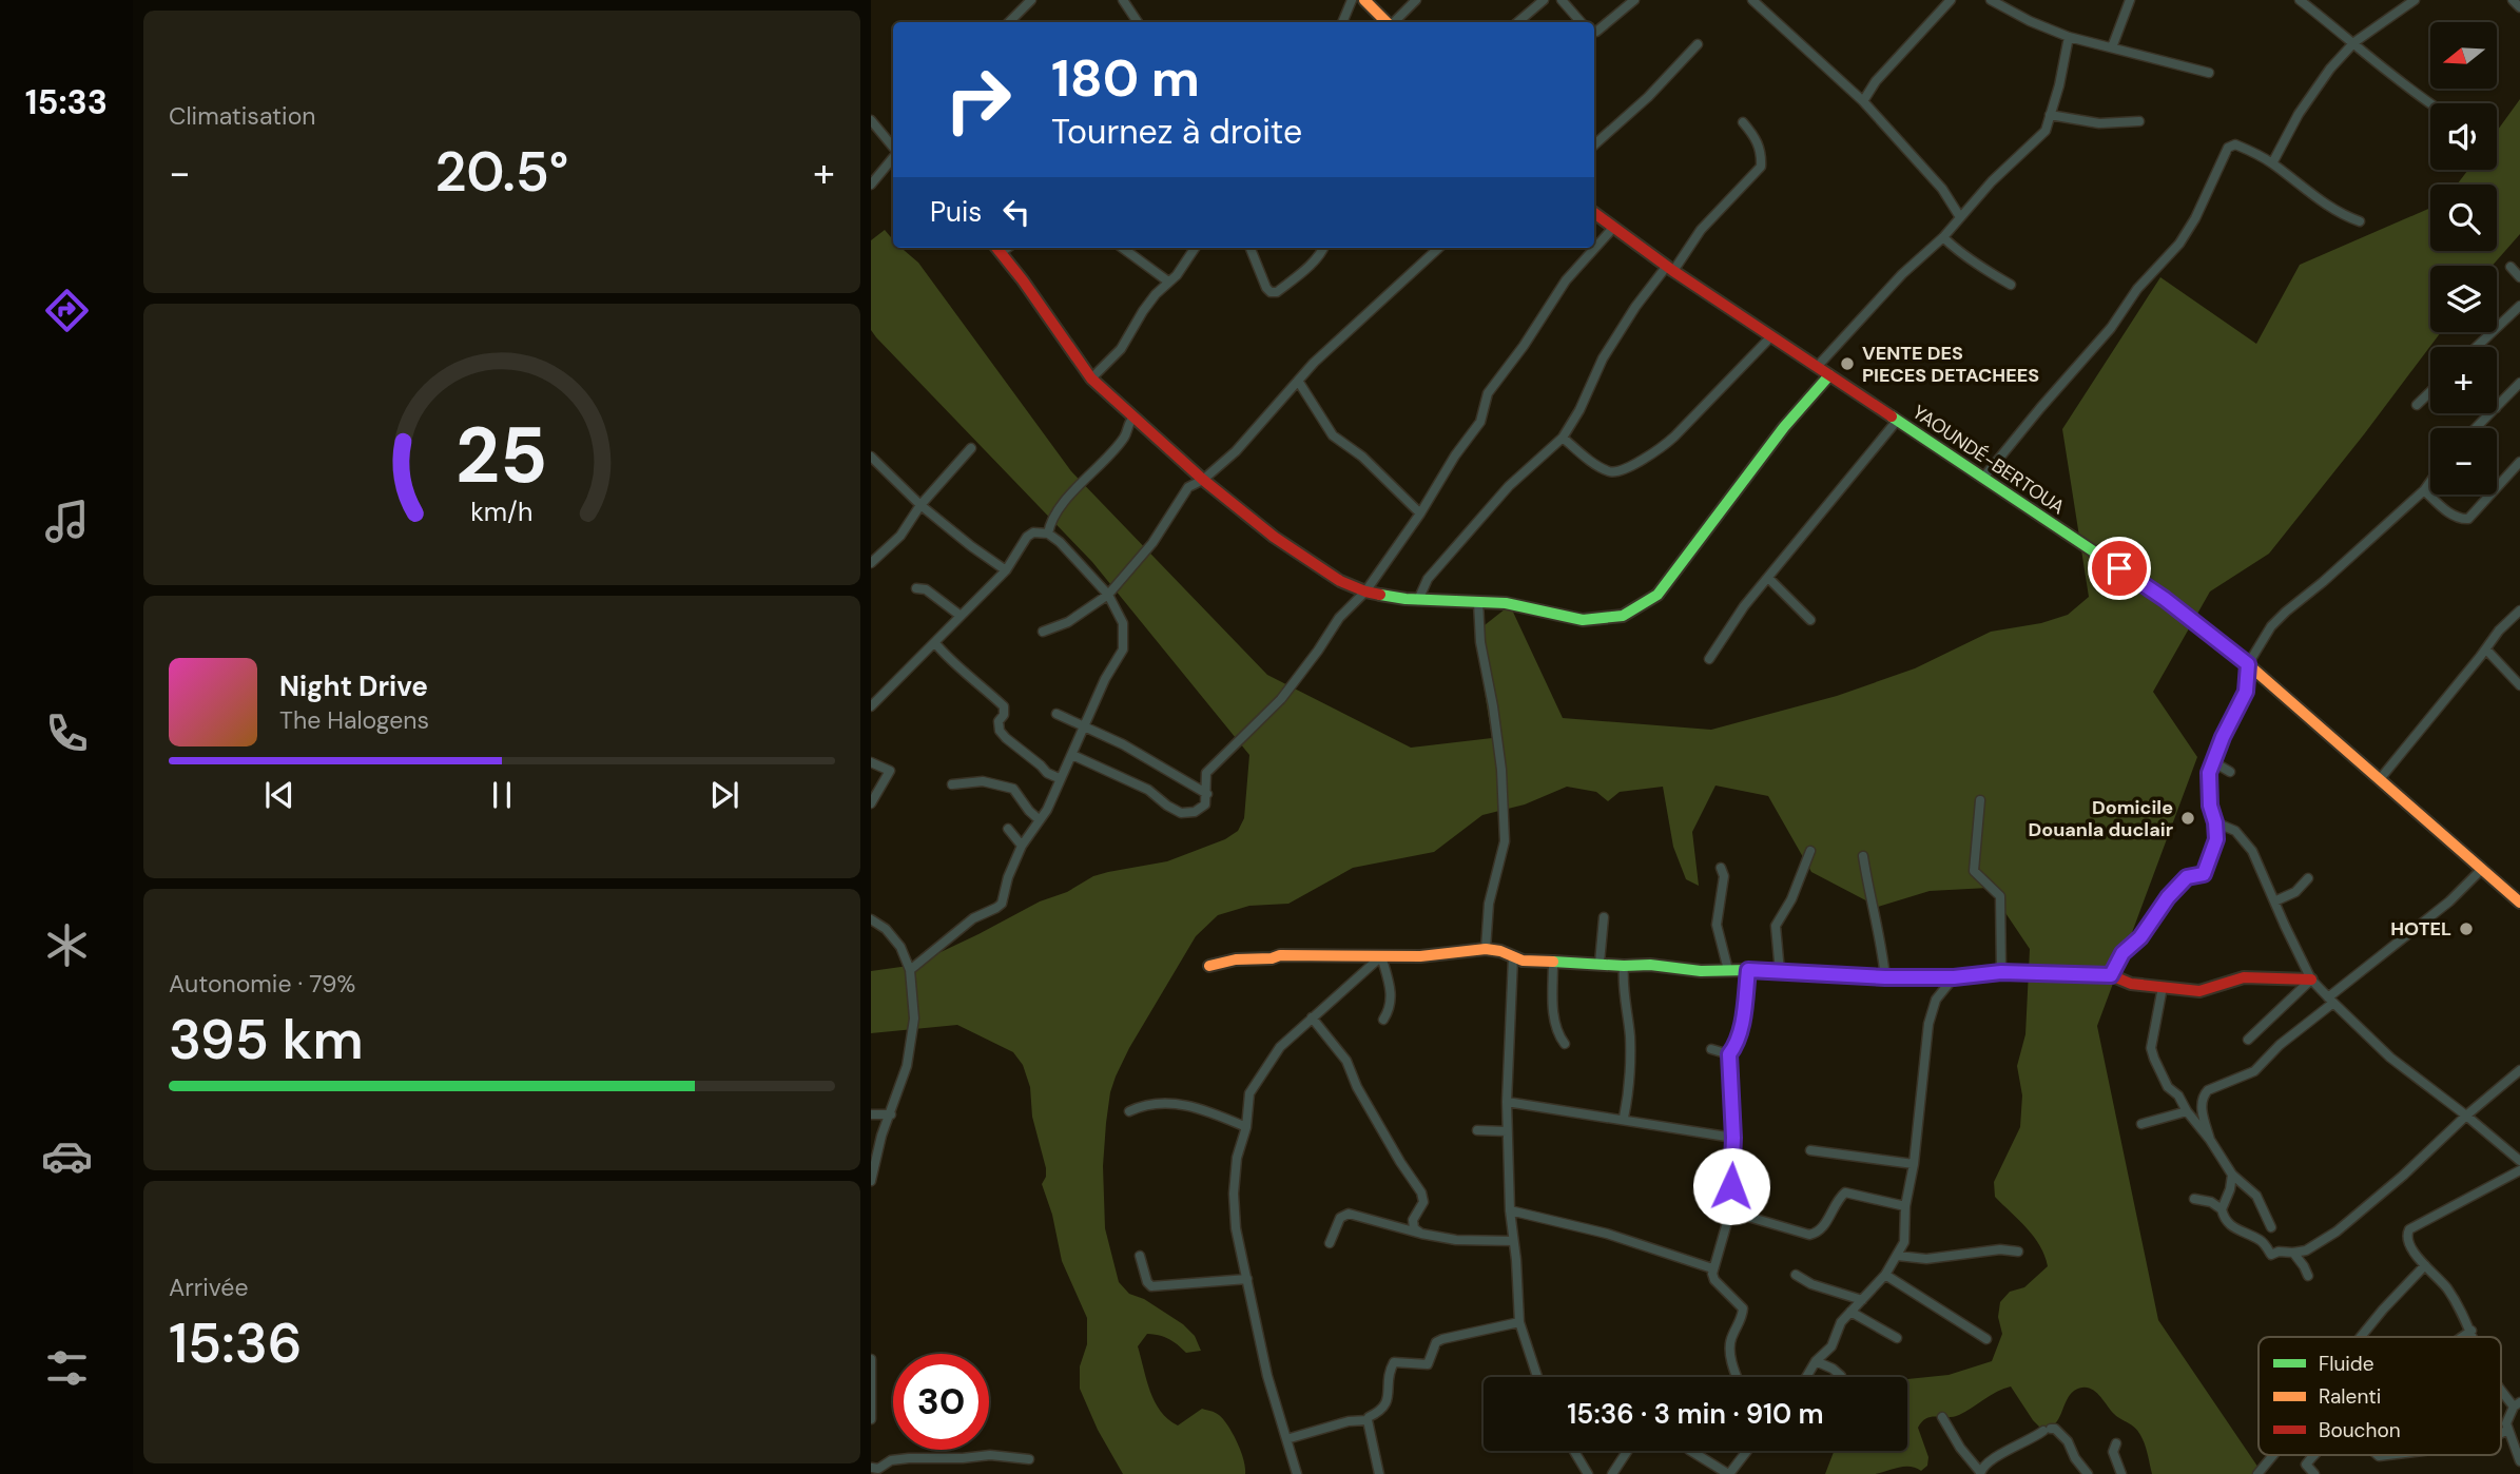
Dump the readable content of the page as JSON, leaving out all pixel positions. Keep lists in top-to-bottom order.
{
  "streets": {
    "main road": ["YAOUNDÉ-BERTOUA"]
  },
  "places": ["VENTE DES PIECES DETACHEES", "Domicile Douanla duclair", "HOTEL"],
  "legend": ["Fluide", "Ralenti", "Bouchon"],
  "north": "left",
  "page": {
    "tabs": "15:33",
    "tile": [
      "Climatisation",
      ["Autonomie · 79%", "395 km"],
      ["Arrivée", "15:36"]
    ],
    "map_buttons": ["+", "−"],
    "turn": ["180 m", "Tournez à droite"],
    "heat": ["−", "20.5°", "+"],
    "then": "Puis",
    "song": ["Night Drive", "The Halogens"],
    "limit": "30",
    "trip": "15:36 · 3 min · 910 m",
    "gauge": ["25", "km/h"]
  }
}
